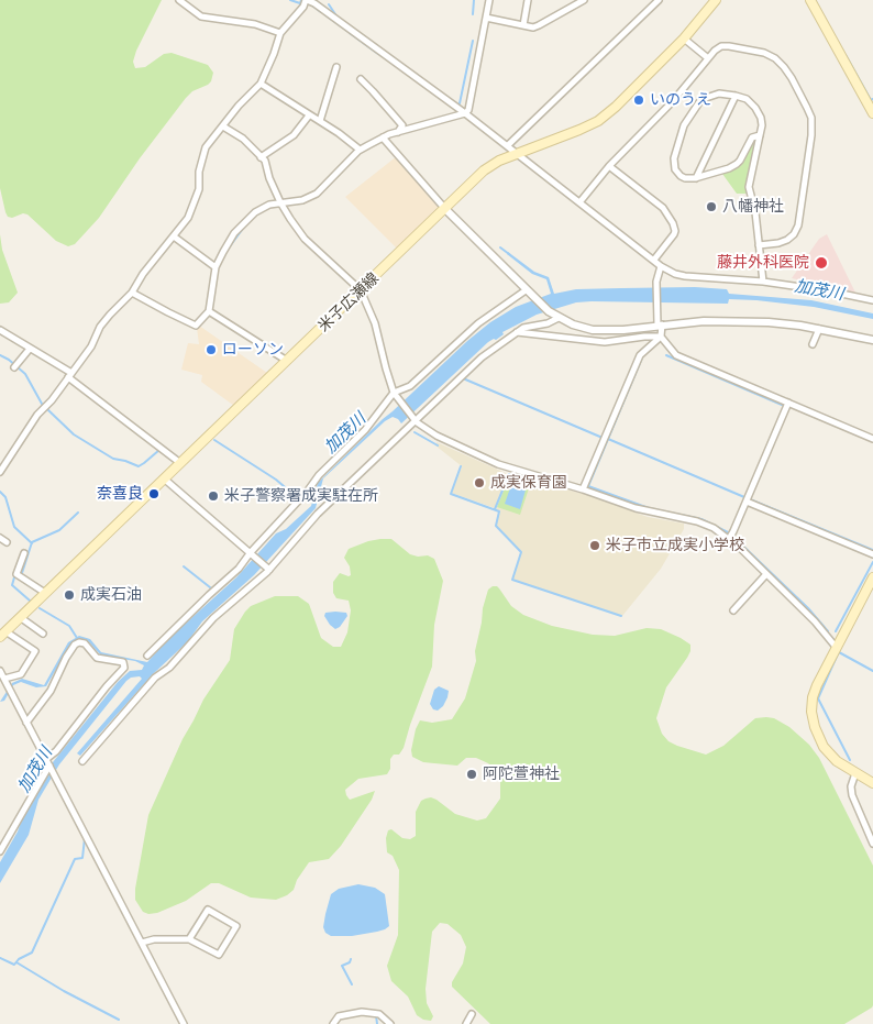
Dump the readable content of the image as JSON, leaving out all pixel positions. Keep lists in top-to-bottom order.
{
  "streets": {
    "main road": ["米子広瀬線"]
  },
  "water": ["加茂川"],
  "places": [
    "いのうえ",
    "八幡神社",
    "藤井外科医院",
    "ローソン",
    "成実保育園",
    "奈喜良",
    "米子警察署成実駐在所",
    "米子市立成実小学校",
    "成実石油",
    "阿陀萱神社"
  ]
}
